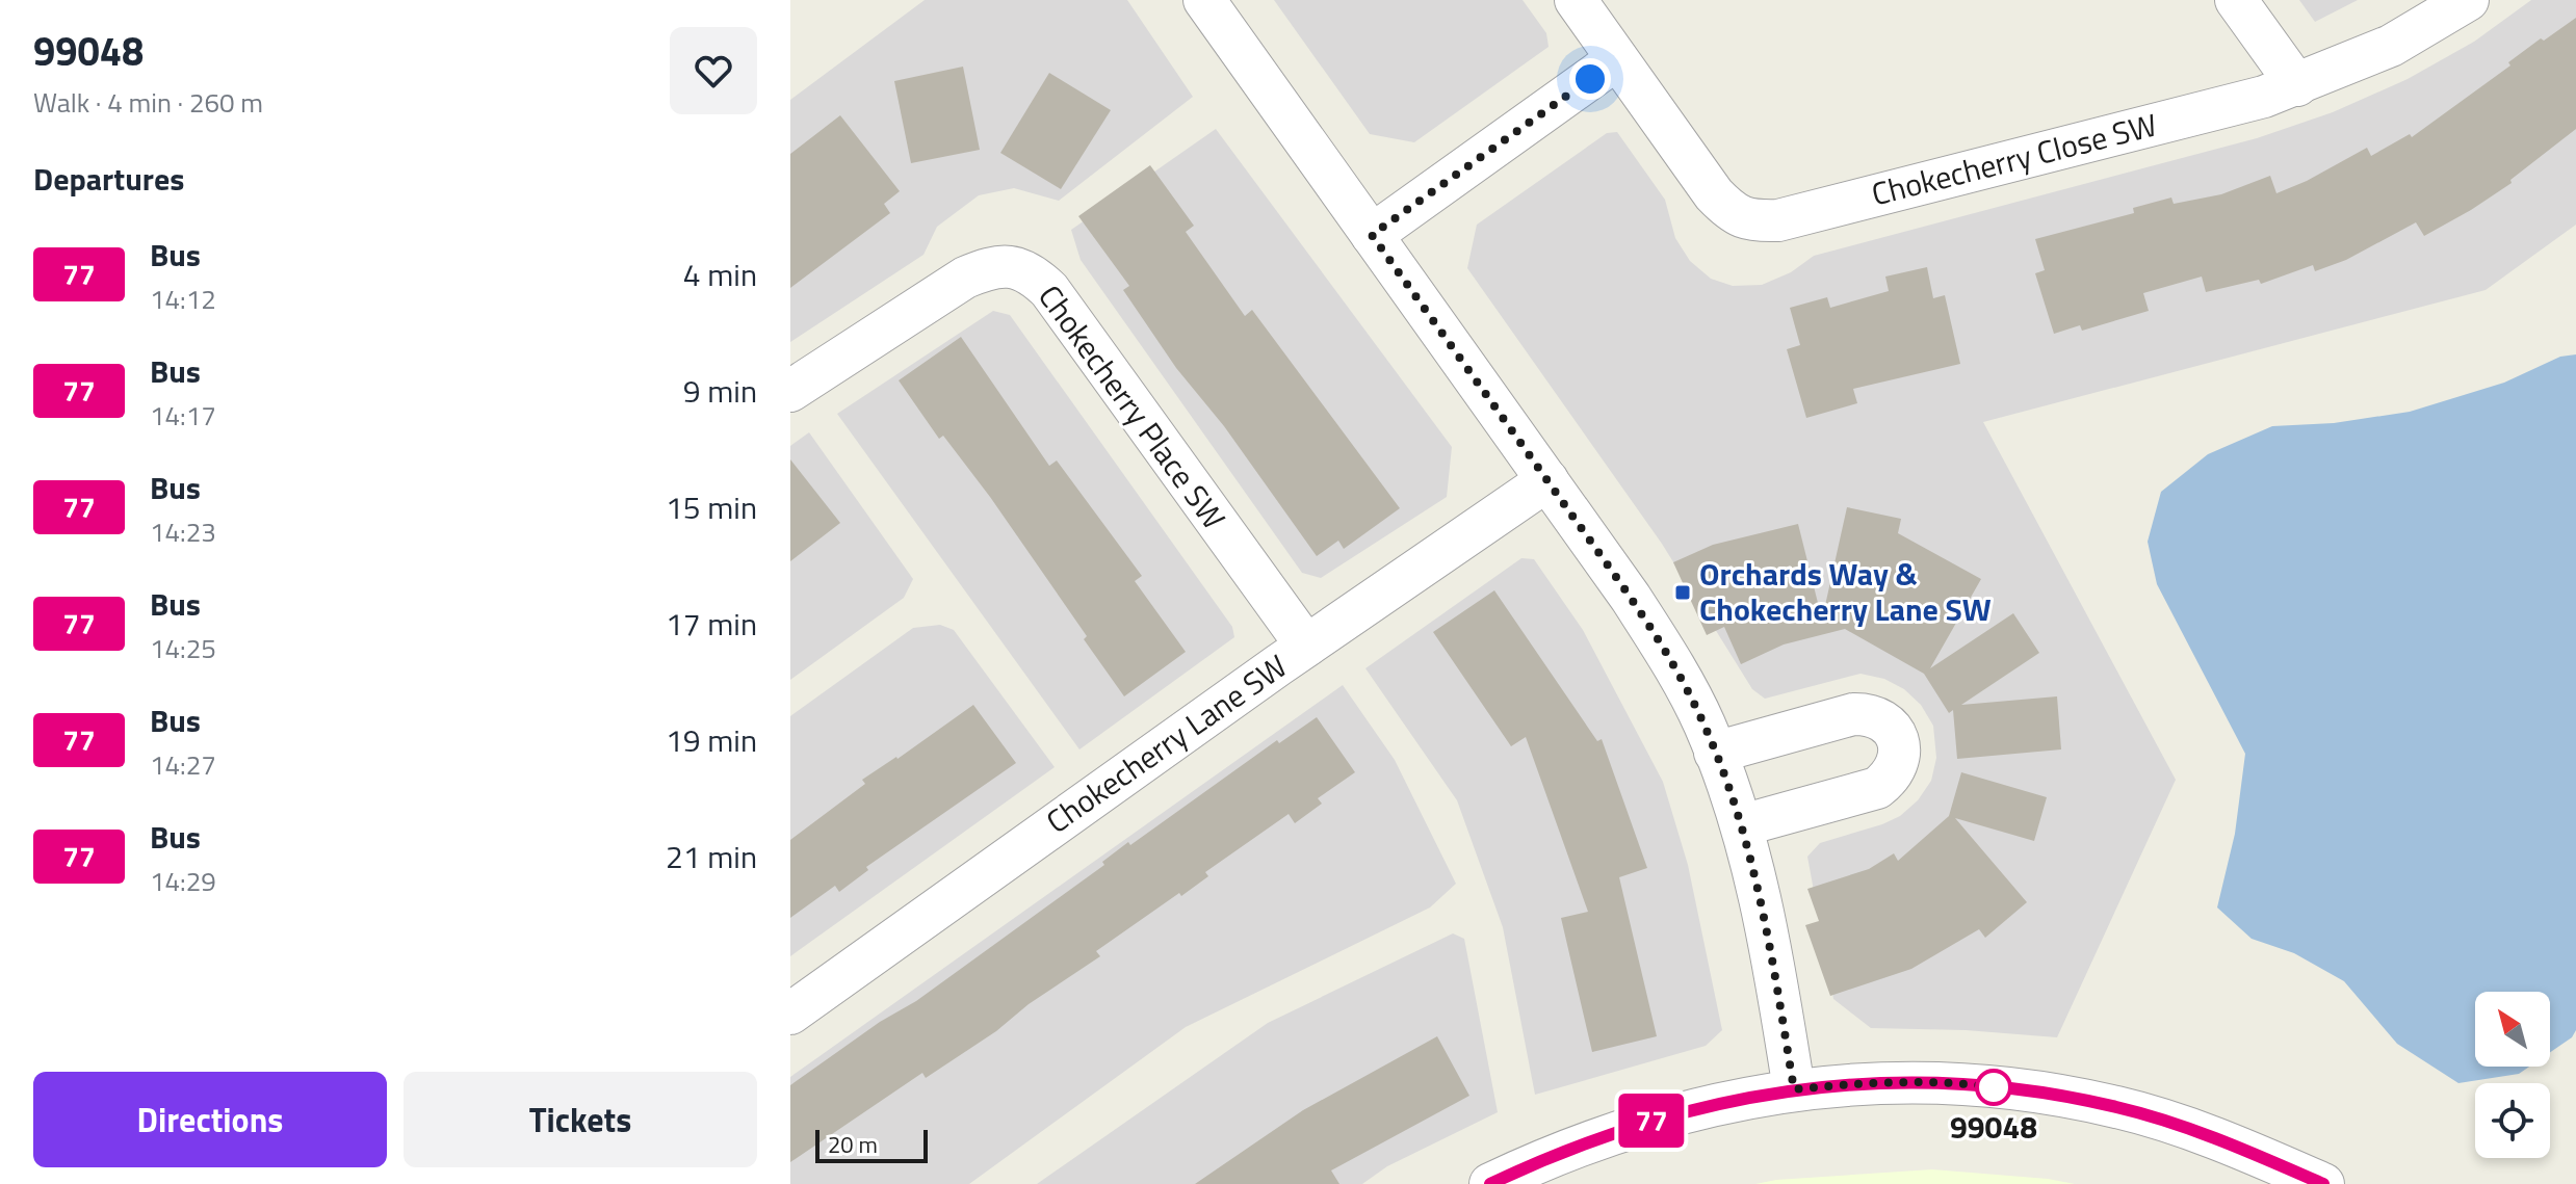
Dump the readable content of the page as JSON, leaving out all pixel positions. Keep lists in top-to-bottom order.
{
  "streets": {
    "street": ["Chokecherry Close SW", "Chokecherry Place SW", "Chokecherry Lane SW"]
  },
  "crossings": [
    ["Chokecherry Place SW", "Chokecherry Lane SW"]
  ],
  "places": {
    "transit": ["Orchards Way & Chokecherry Lane SW"],
    "other": ["99048"]
  },
  "lines": ["bus line 77"],
  "scale_bar": "20 m",
  "north": "top left",
  "page": {
    "heading": [
      ["99048", "Walk · 4 min · 260 m"],
      "Departures"
    ],
    "on_map": "77",
    "list": [
      {
        "mark": "77",
        "name": "Bus",
        "note": "14:12",
        "value": "4 min"
      },
      {
        "mark": "77",
        "name": "Bus",
        "note": "14:17",
        "value": "9 min"
      },
      {
        "mark": "77",
        "name": "Bus",
        "note": "14:23",
        "value": "15 min"
      },
      {
        "mark": "77",
        "name": "Bus",
        "note": "14:25",
        "value": "17 min"
      },
      {
        "mark": "77",
        "name": "Bus",
        "note": "14:27",
        "value": "19 min"
      },
      {
        "mark": "77",
        "name": "Bus",
        "note": "14:29",
        "value": "21 min"
      }
    ],
    "buttons": ["Directions", "Tickets"],
    "scale": "20 m"
  }
}
